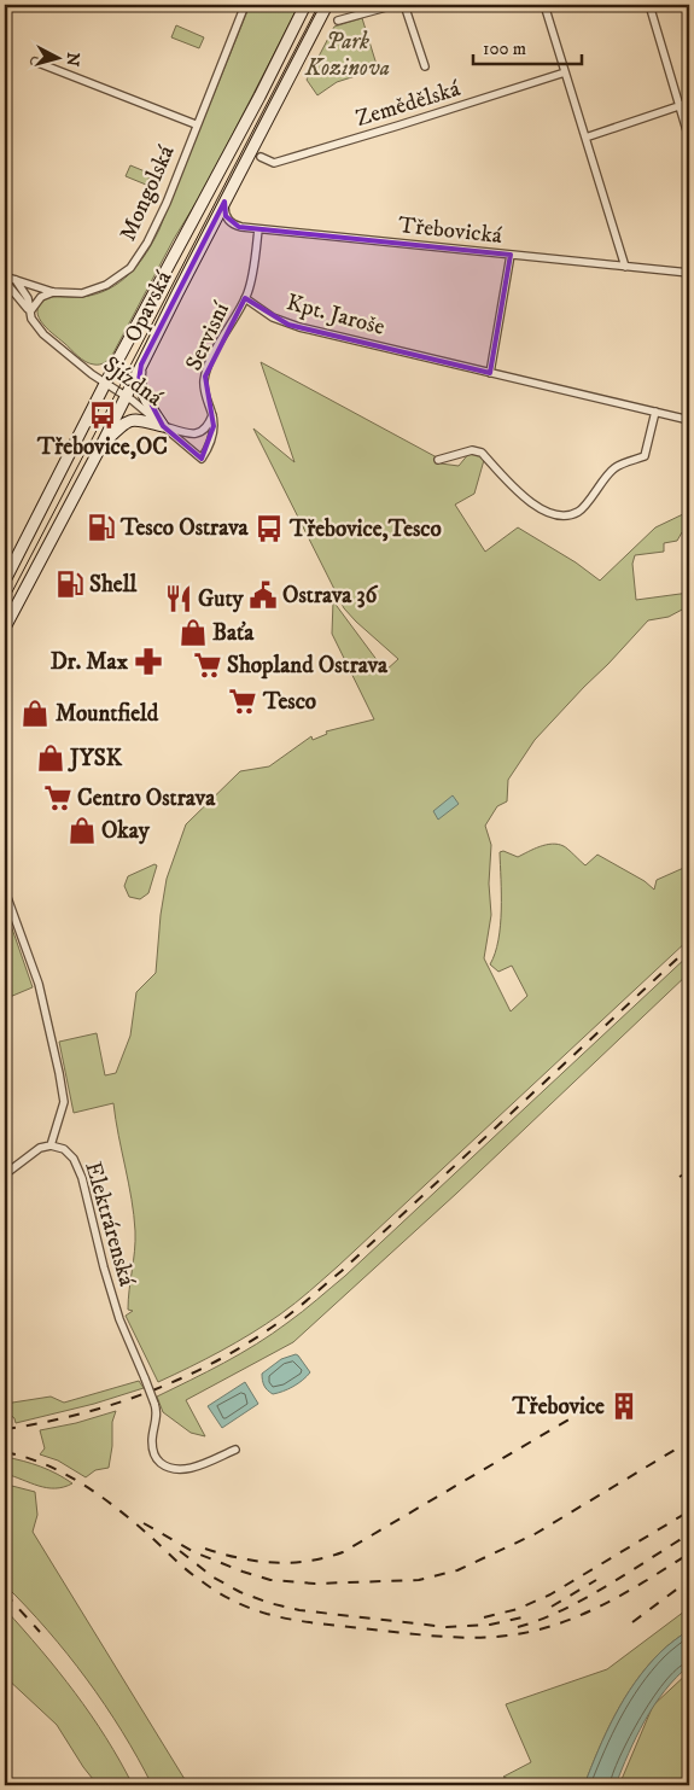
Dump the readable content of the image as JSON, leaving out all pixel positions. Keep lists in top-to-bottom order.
{
  "streets": {
    "main road": ["Opavská"],
    "street": [
      "Zemědělská",
      "Mongolská",
      "Třebovická",
      "Kpt. Jaroše",
      "Servisní",
      "Sjízdná",
      "Elektrárenská"
    ]
  },
  "crossings": [
    ["Třebovická", "Opavská"],
    ["Opavská", "Sjízdná"],
    ["Kpt. Jaroše", "Servisní"],
    ["Servisní", "Sjízdná"]
  ],
  "parks": ["Park Kozinova"],
  "places": {
    "bus stop": ["Třebovice,OC", "Třebovice,Tesco"],
    "fuel station": ["Tesco Ostrava", "Shell"],
    "public building": ["Ostrava 36"],
    "restaurant": ["Guty"],
    "shop": [
      "Baťa",
      "Mountfield",
      "JYSK",
      "Okay"
    ],
    "pharmacy": ["Dr. Max"],
    "supermarket": ["Shopland Ostrava", "Tesco", "Centro Ostrava"],
    "building": ["Třebovice"]
  },
  "scale_bar": "100 m",
  "north": "right"
}
